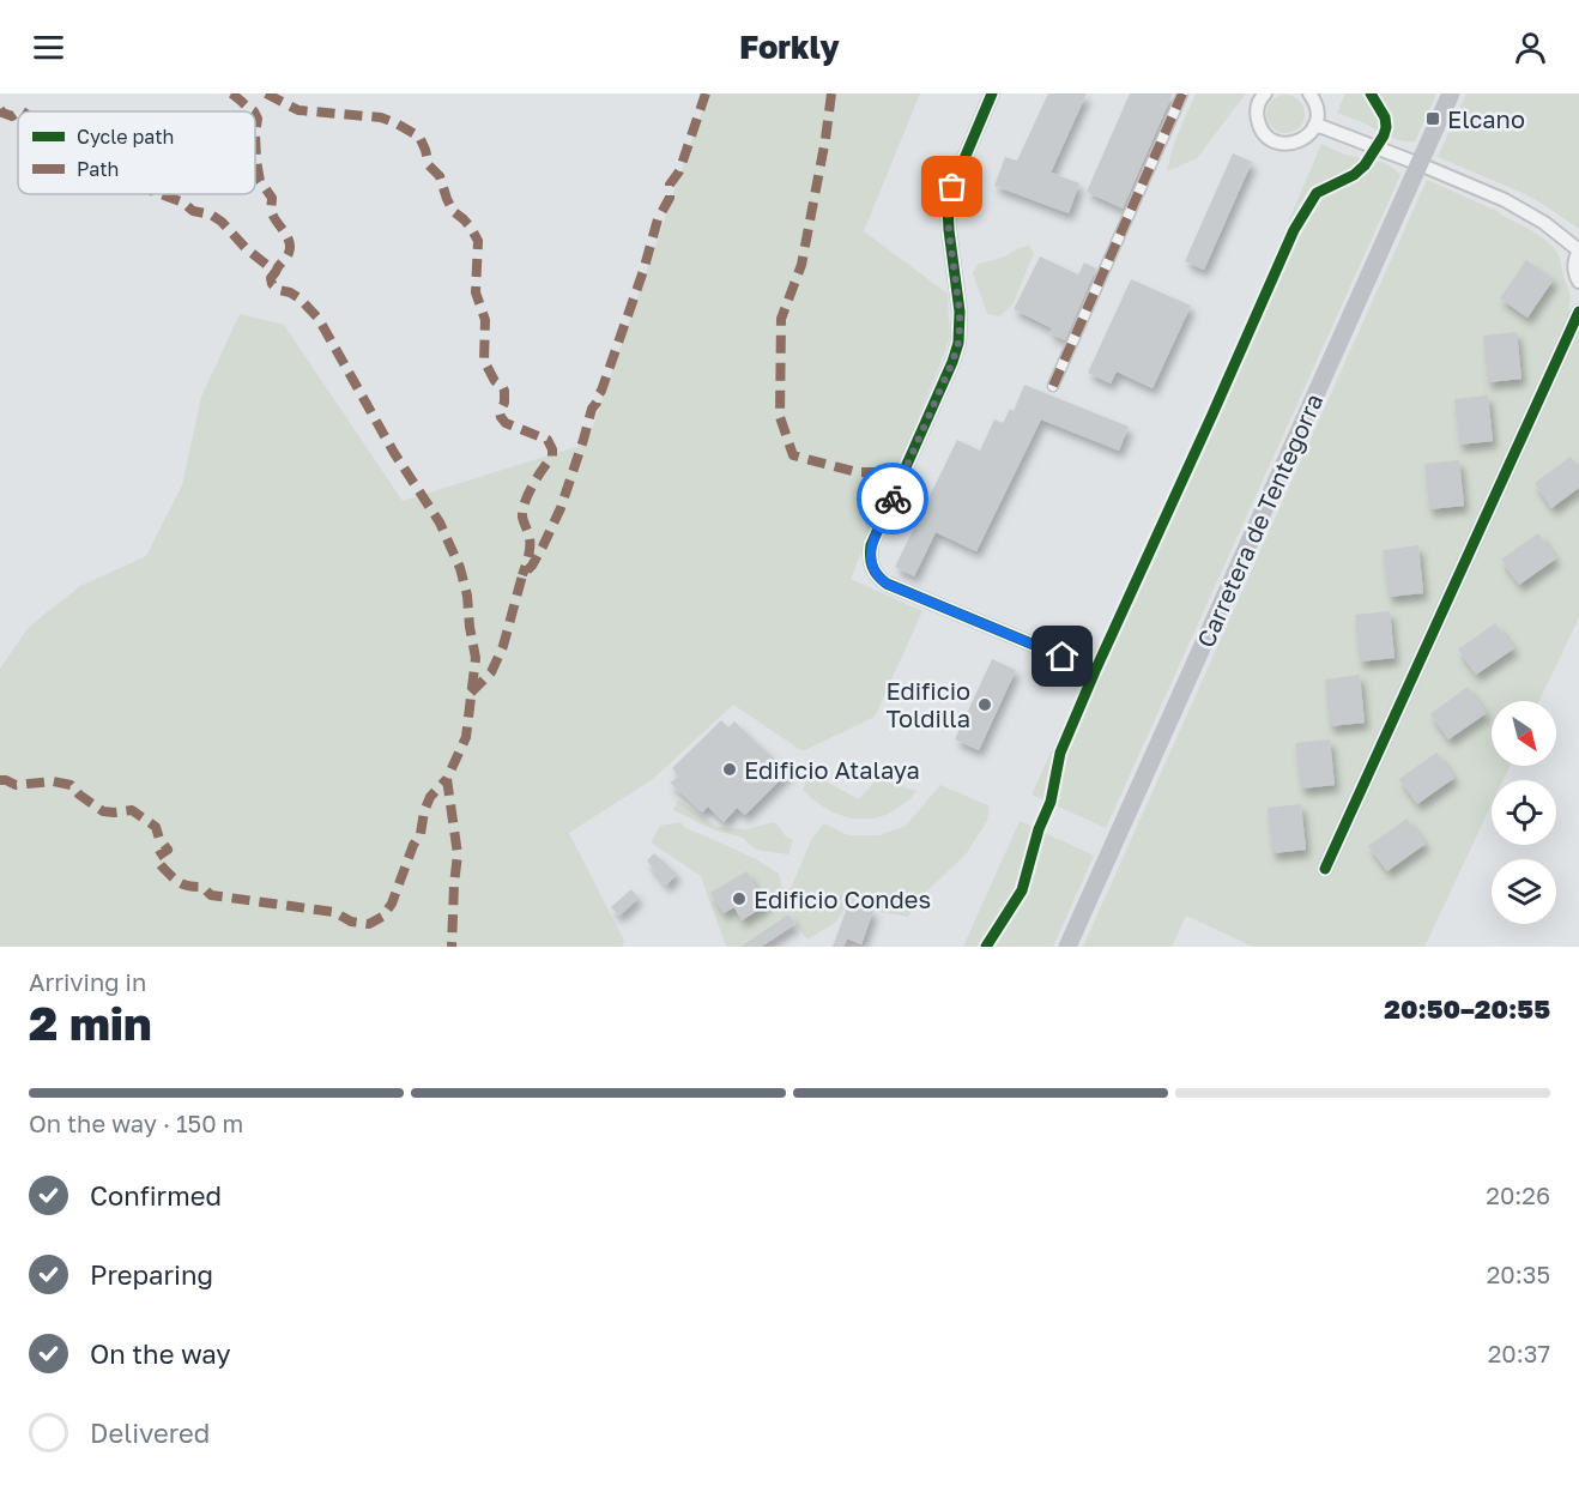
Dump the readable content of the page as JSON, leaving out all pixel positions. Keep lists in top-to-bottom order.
{
  "streets": {
    "main road": ["Carretera de Tentegorra"]
  },
  "places": {
    "transit": ["Elcano"],
    "other": ["Edificio Toldilla", "Edificio Atalaya", "Edificio Condes"]
  },
  "legend": ["Cycle path", "Path"],
  "north": "bottom right",
  "page": {
    "header": "Forkly",
    "heading": ["2 min", "Arriving in", "20:50–20:55"],
    "bar": "On the way · 150 m",
    "list": [
      ["Confirmed", "20:26"],
      ["Preparing", "20:35"],
      ["On the way", "20:37"],
      "Delivered"
    ]
  }
}
